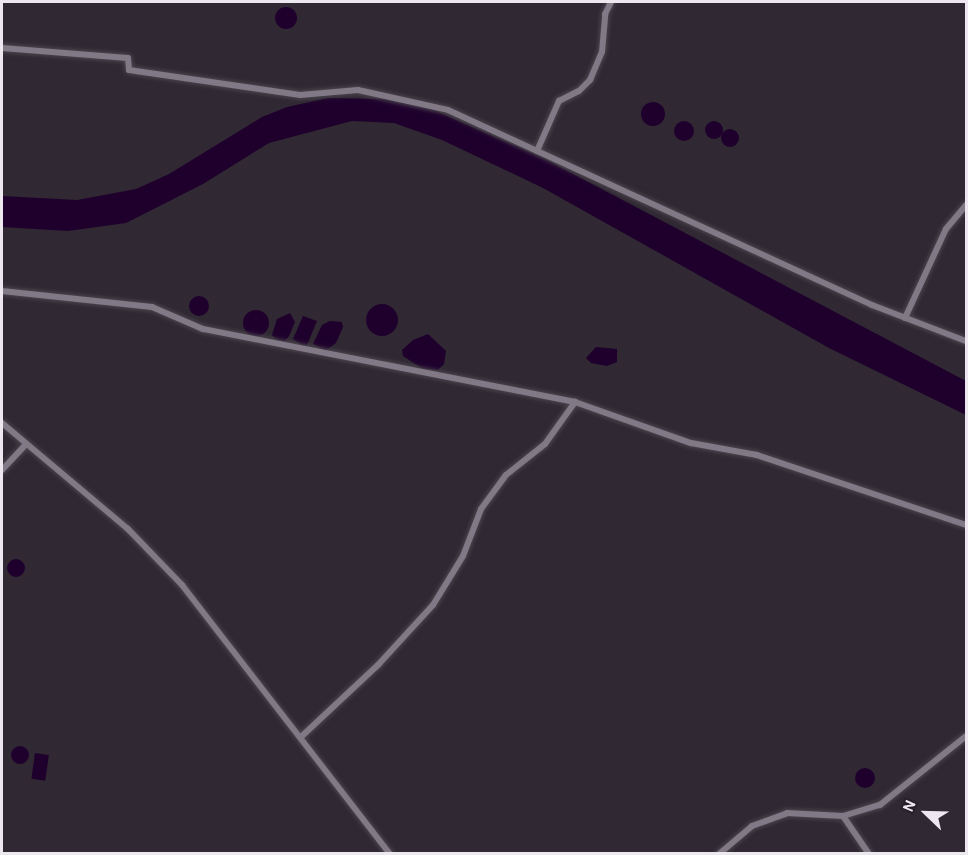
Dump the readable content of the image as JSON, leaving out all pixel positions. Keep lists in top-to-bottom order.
{
  "north": "top left"
}
